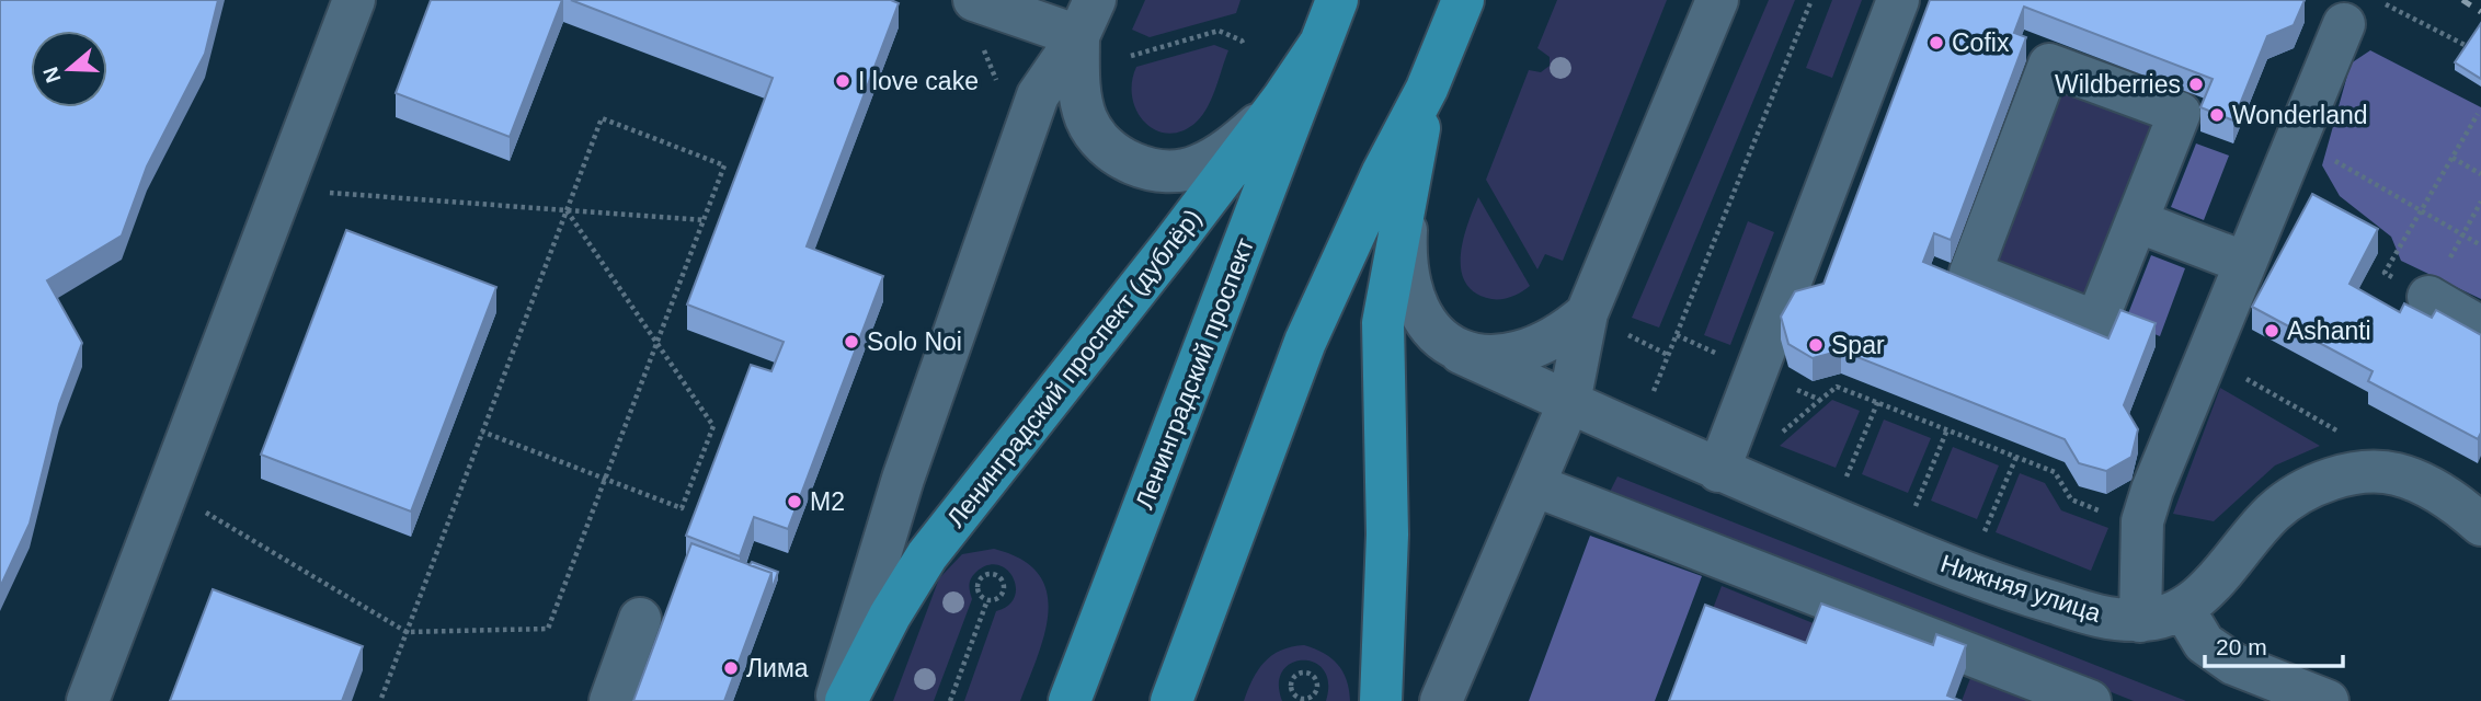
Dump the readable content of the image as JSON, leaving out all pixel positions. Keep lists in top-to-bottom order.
{
  "streets": {
    "main road": ["Ленинградский проспект (дублёр)", "Ленинградский проспект"],
    "street": ["Нижняя улица"]
  },
  "crossings": [
    ["Ленинградский проспект (дублёр)", "Ленинградский проспект"]
  ],
  "places": [
    "Cofix",
    "I love cake",
    "Wildberries",
    "Wonderland",
    "Ashanti",
    "Solo Noi",
    "Spar",
    "М2",
    "Лима"
  ],
  "scale_bar": "20 m",
  "north": "left"
}
